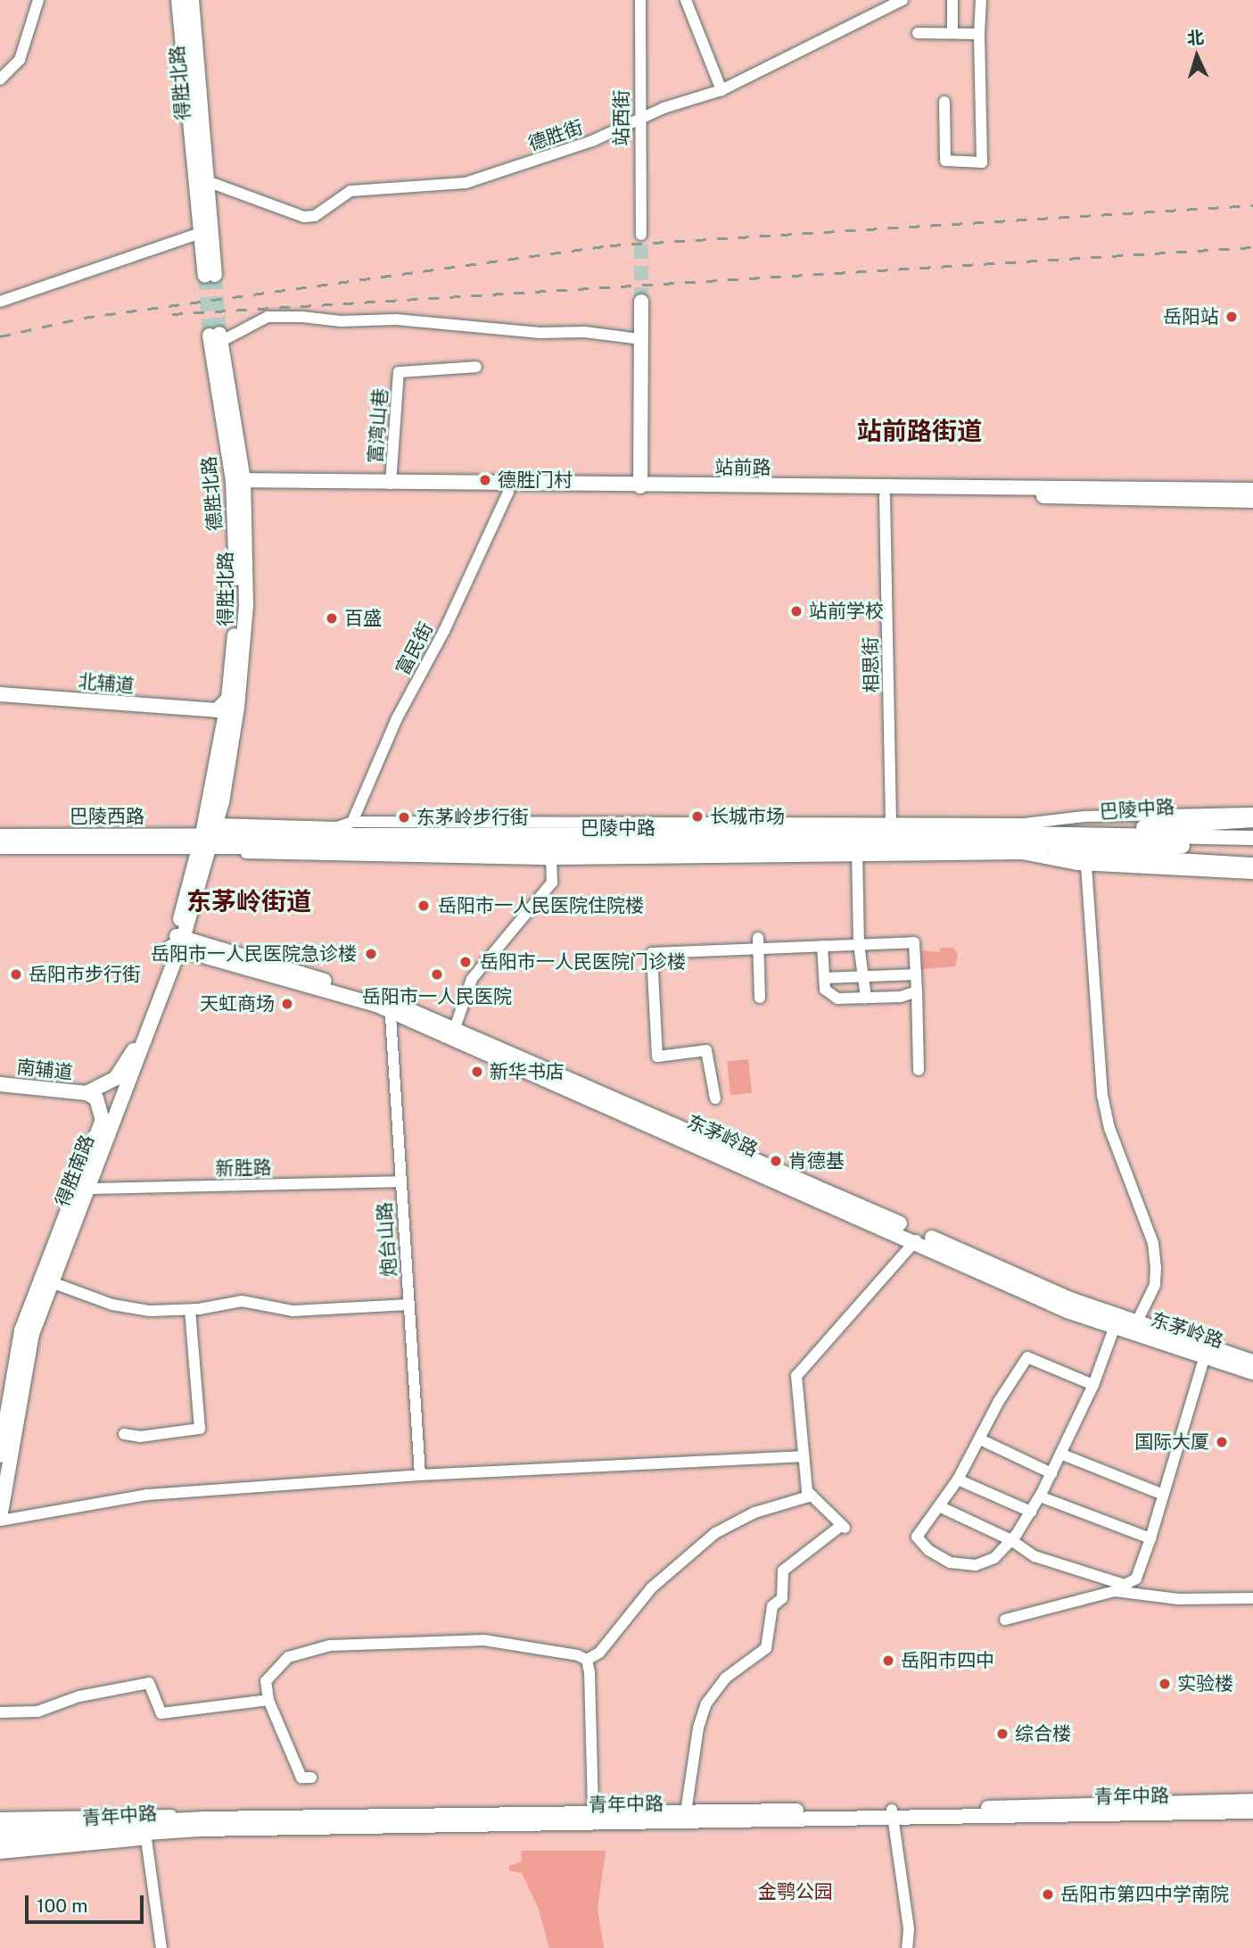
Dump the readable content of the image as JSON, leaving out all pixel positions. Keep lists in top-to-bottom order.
{
  "streets": {
    "main road": [
      "得胜北路",
      "站前路",
      "德胜北路",
      "北辅道",
      "巴陵中路",
      "巴陵西路",
      "南辅道",
      "东茅岭路",
      "得胜南路",
      "青年中路"
    ],
    "street": [
      "站西街",
      "德胜街",
      "富湾山巷",
      "富民街",
      "相思街",
      "新胜路",
      "炮台山路"
    ]
  },
  "crossings": [
    ["得胜北路", "德胜街"],
    ["得胜北路", "站前路"],
    ["得胜北路", "德胜北路"],
    ["得胜北路", "巴陵中路"],
    ["得胜北路", "巴陵西路"],
    ["得胜北路", "得胜南路"],
    ["站西街", "德胜街"],
    ["富湾山巷", "站前路"],
    ["站前路", "德胜北路"],
    ["站前路", "富民街"],
    ["站前路", "相思街"],
    ["德胜北路", "得胜南路"],
    ["相思街", "巴陵中路"],
    ["巴陵中路", "巴陵西路"],
    ["巴陵中路", "得胜南路"],
    ["巴陵西路", "得胜南路"],
    ["南辅道", "得胜南路"],
    ["东茅岭路", "得胜南路"],
    ["东茅岭路", "炮台山路"],
    ["新胜路", "得胜南路"],
    ["新胜路", "炮台山路"]
  ],
  "districts": ["站前路街道", "东茅岭街道"],
  "parks": ["金鹗公园"],
  "places": [
    "岳阳站",
    "德胜门村",
    "站前学校",
    "百盛",
    "长城市场",
    "东茅岭步行街",
    "岳阳市一人民医院住院楼",
    "岳阳市一人民医院急诊楼",
    "岳阳市一人民医院门诊楼",
    "岳阳市步行街",
    "岳阳市一人民医院",
    "天虹商场",
    "新华书店",
    "肯德基",
    "国际大厦",
    "岳阳市四中",
    "实验楼",
    "综合楼",
    "岳阳市第四中学南院"
  ],
  "scale_bar": "100 m",
  "north": "top"
}
